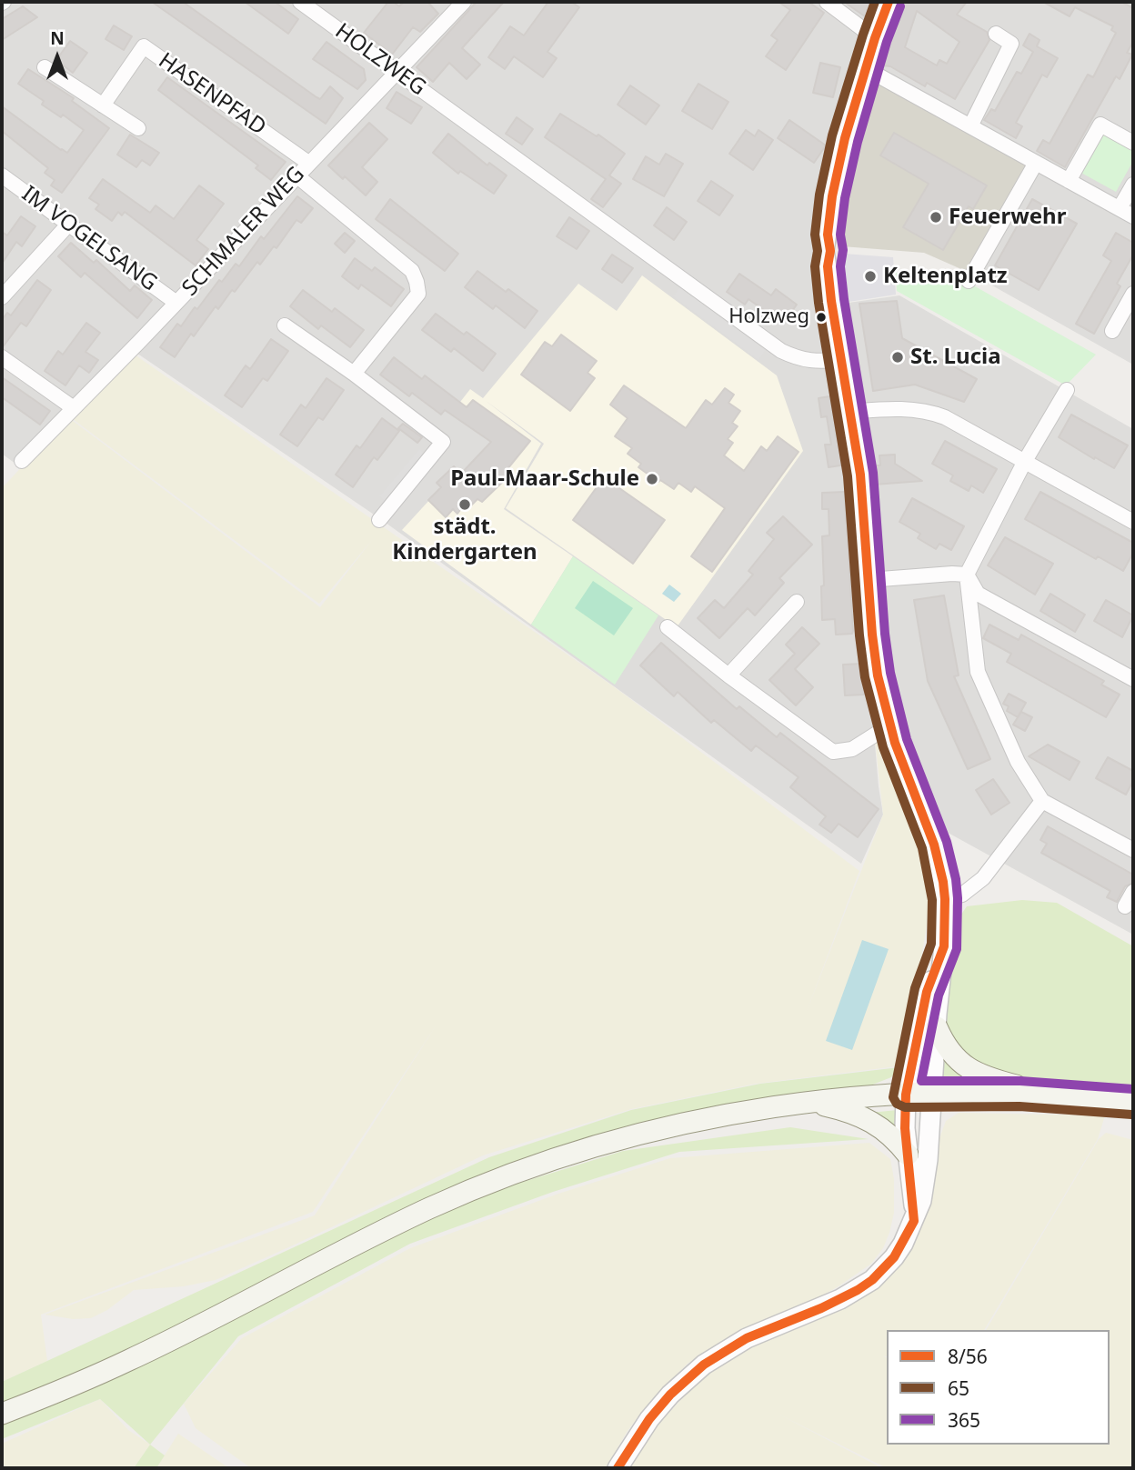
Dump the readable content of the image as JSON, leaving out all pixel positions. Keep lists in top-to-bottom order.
{
  "streets": {
    "street": [
      "HOLZWEG",
      "HASENPFAD",
      "SCHMALER WEG",
      "IM VOGELSANG"
    ]
  },
  "crossings": [
    ["HOLZWEG", "SCHMALER WEG"],
    ["HASENPFAD", "SCHMALER WEG"],
    ["SCHMALER WEG", "IM VOGELSANG"]
  ],
  "places": [
    "Feuerwehr",
    "Keltenplatz",
    "Holzweg",
    "St. Lucia",
    "Paul-Maar-Schule",
    "städt. Kindergarten"
  ],
  "lines": ["transit line 8/56", "transit line 65", "transit line 365"],
  "legend": ["8/56", "65", "365"],
  "north": "top"
}
